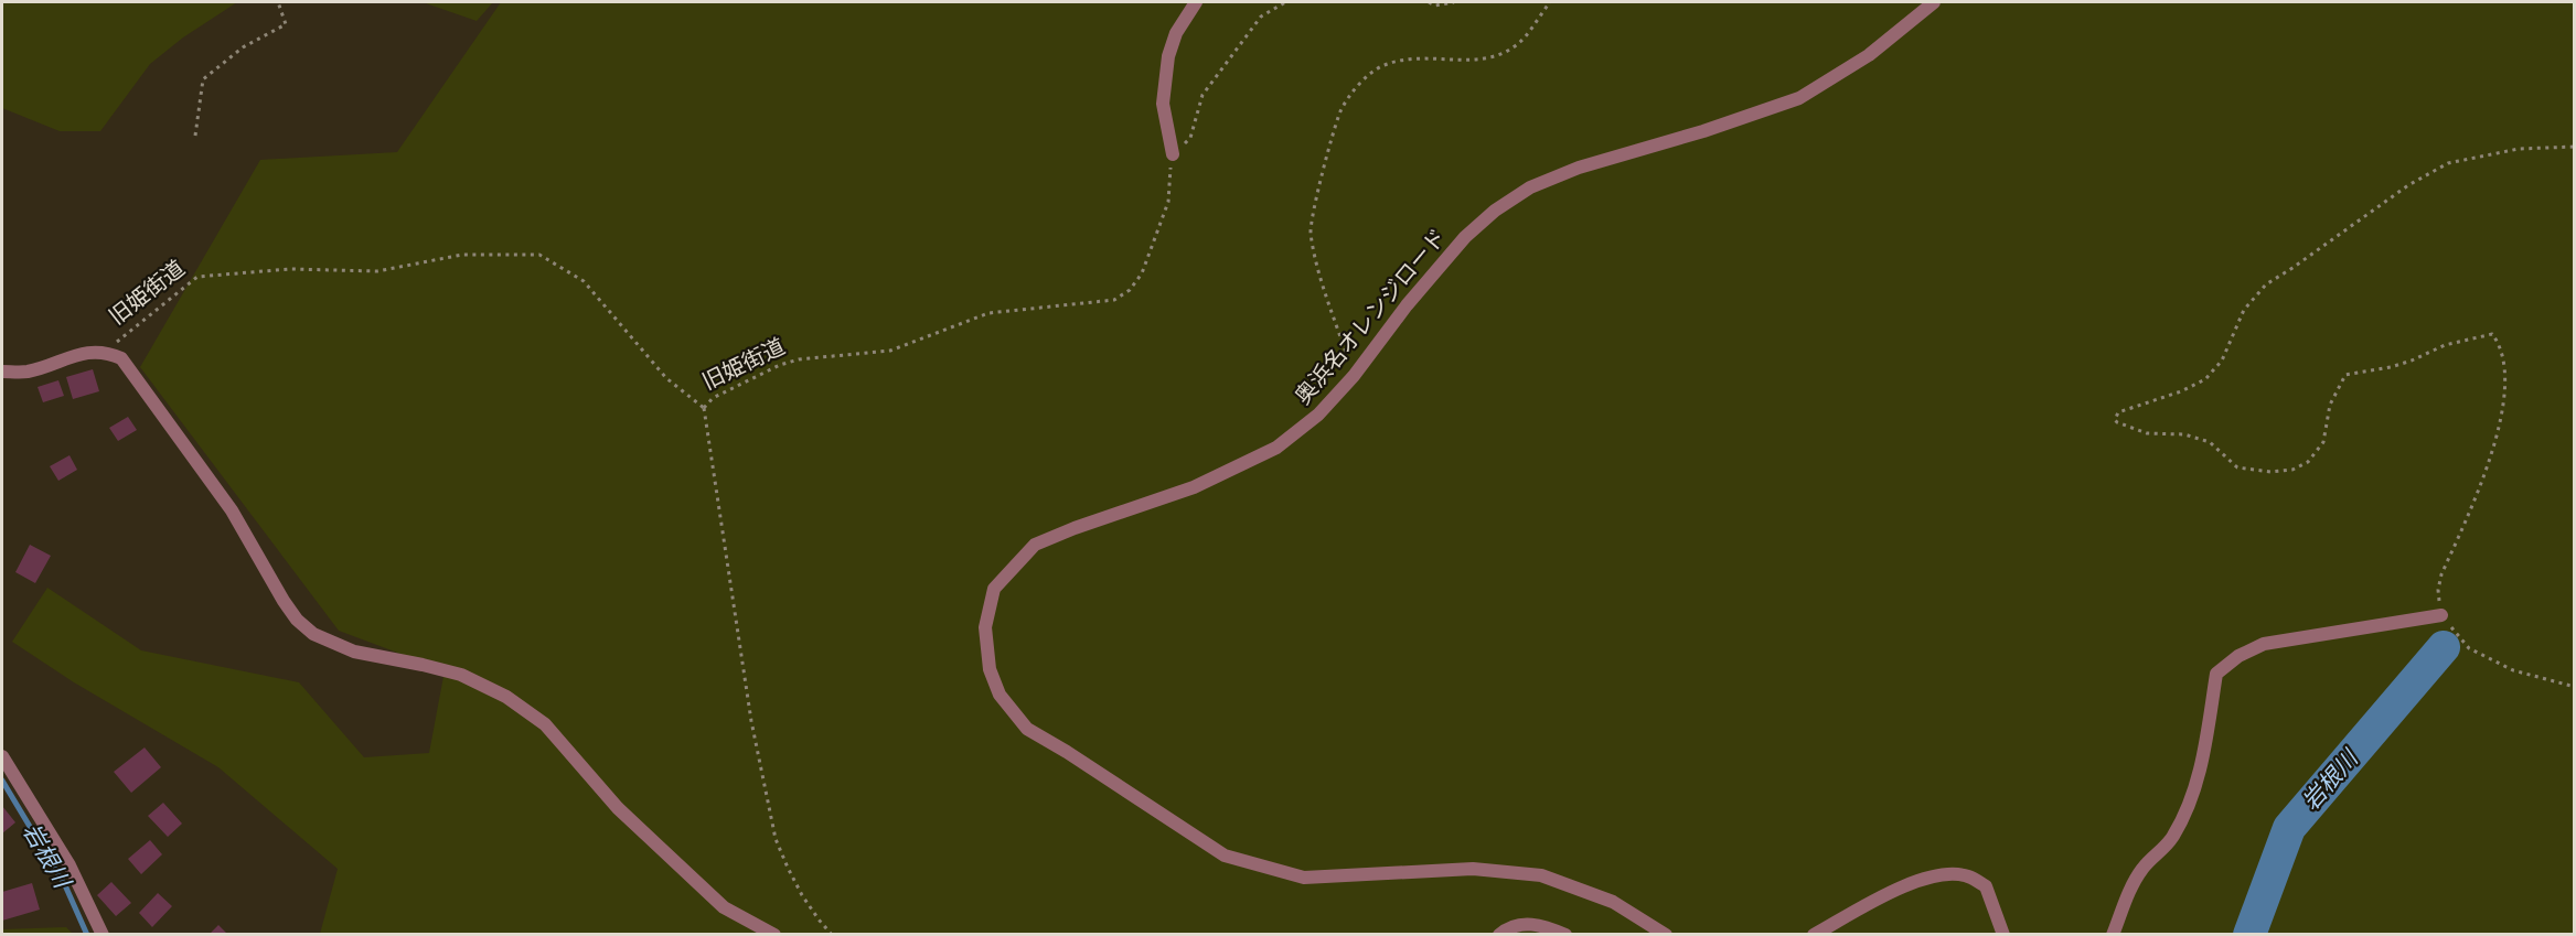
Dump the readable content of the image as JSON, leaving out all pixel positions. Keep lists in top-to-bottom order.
{
  "streets": {
    "street": ["旧姫街道", "奥浜名オレンジロード"]
  },
  "water": ["岩根川"]
}
